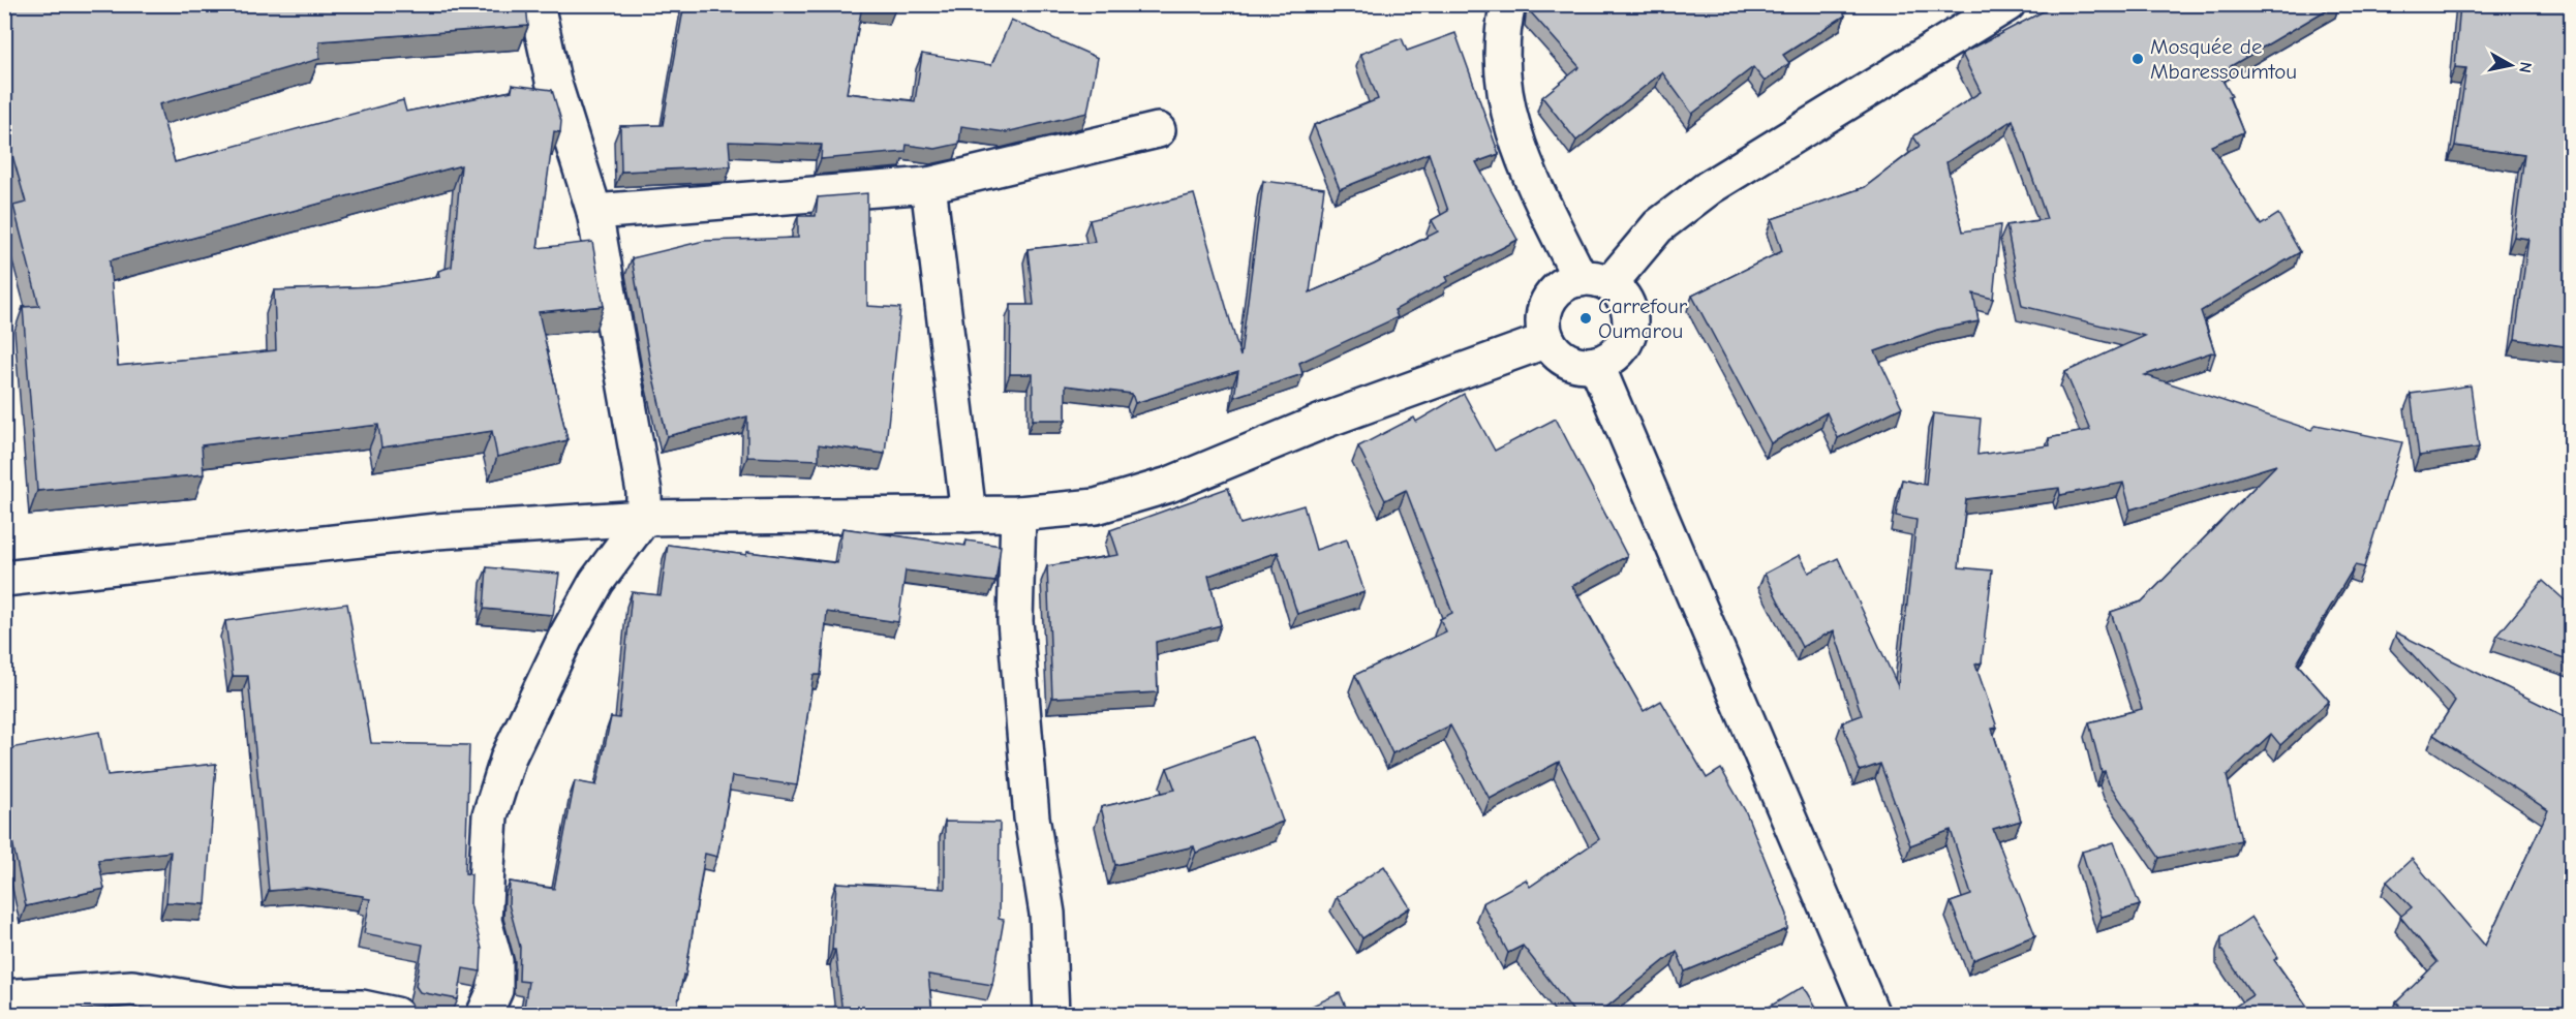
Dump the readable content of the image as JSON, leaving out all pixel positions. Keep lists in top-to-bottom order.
{
  "places": ["Mosquée de Mbaressoumtou", "Carrefour Oumarou"],
  "north": "right"
}
